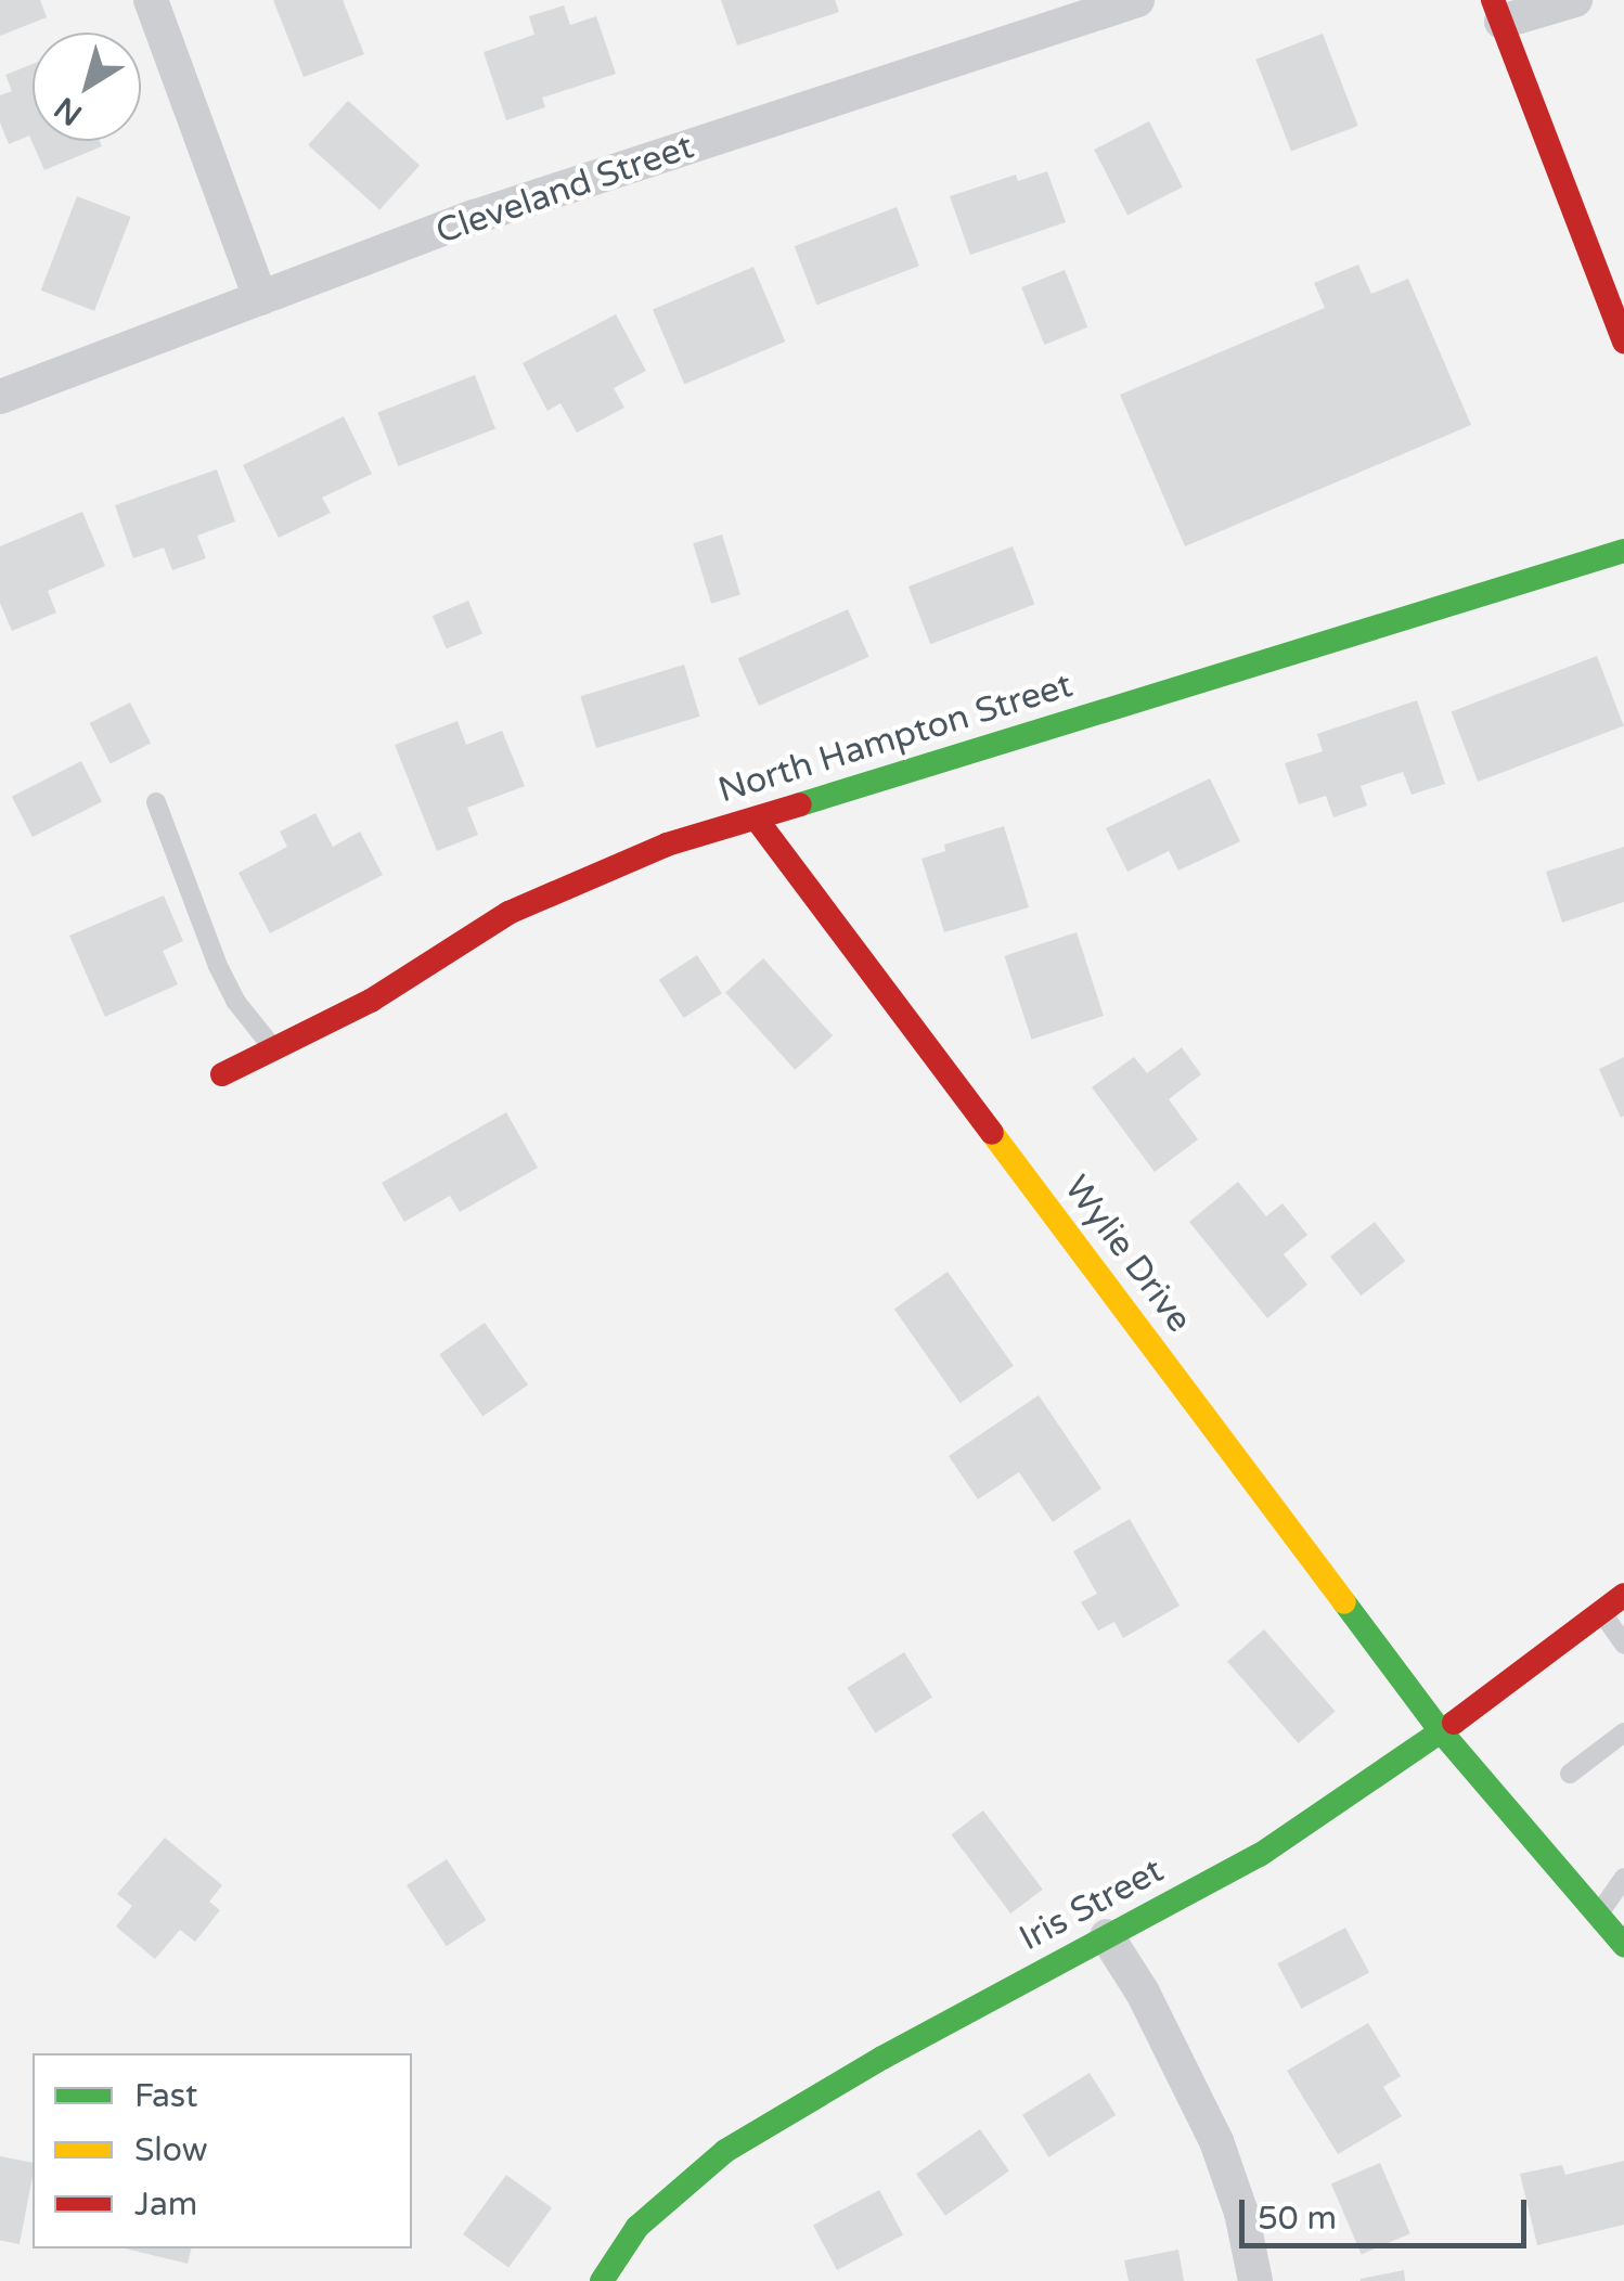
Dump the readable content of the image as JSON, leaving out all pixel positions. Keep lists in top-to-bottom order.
{
  "streets": {
    "street": [
      "Cleveland Street",
      "North Hampton Street",
      "Wylie Drive",
      "Iris Street"
    ]
  },
  "crossings": [
    ["North Hampton Street", "Wylie Drive"],
    ["Wylie Drive", "Iris Street"]
  ],
  "legend": ["Fast", "Slow", "Jam"],
  "scale_bar": "50 m",
  "north": "bottom left"
}
